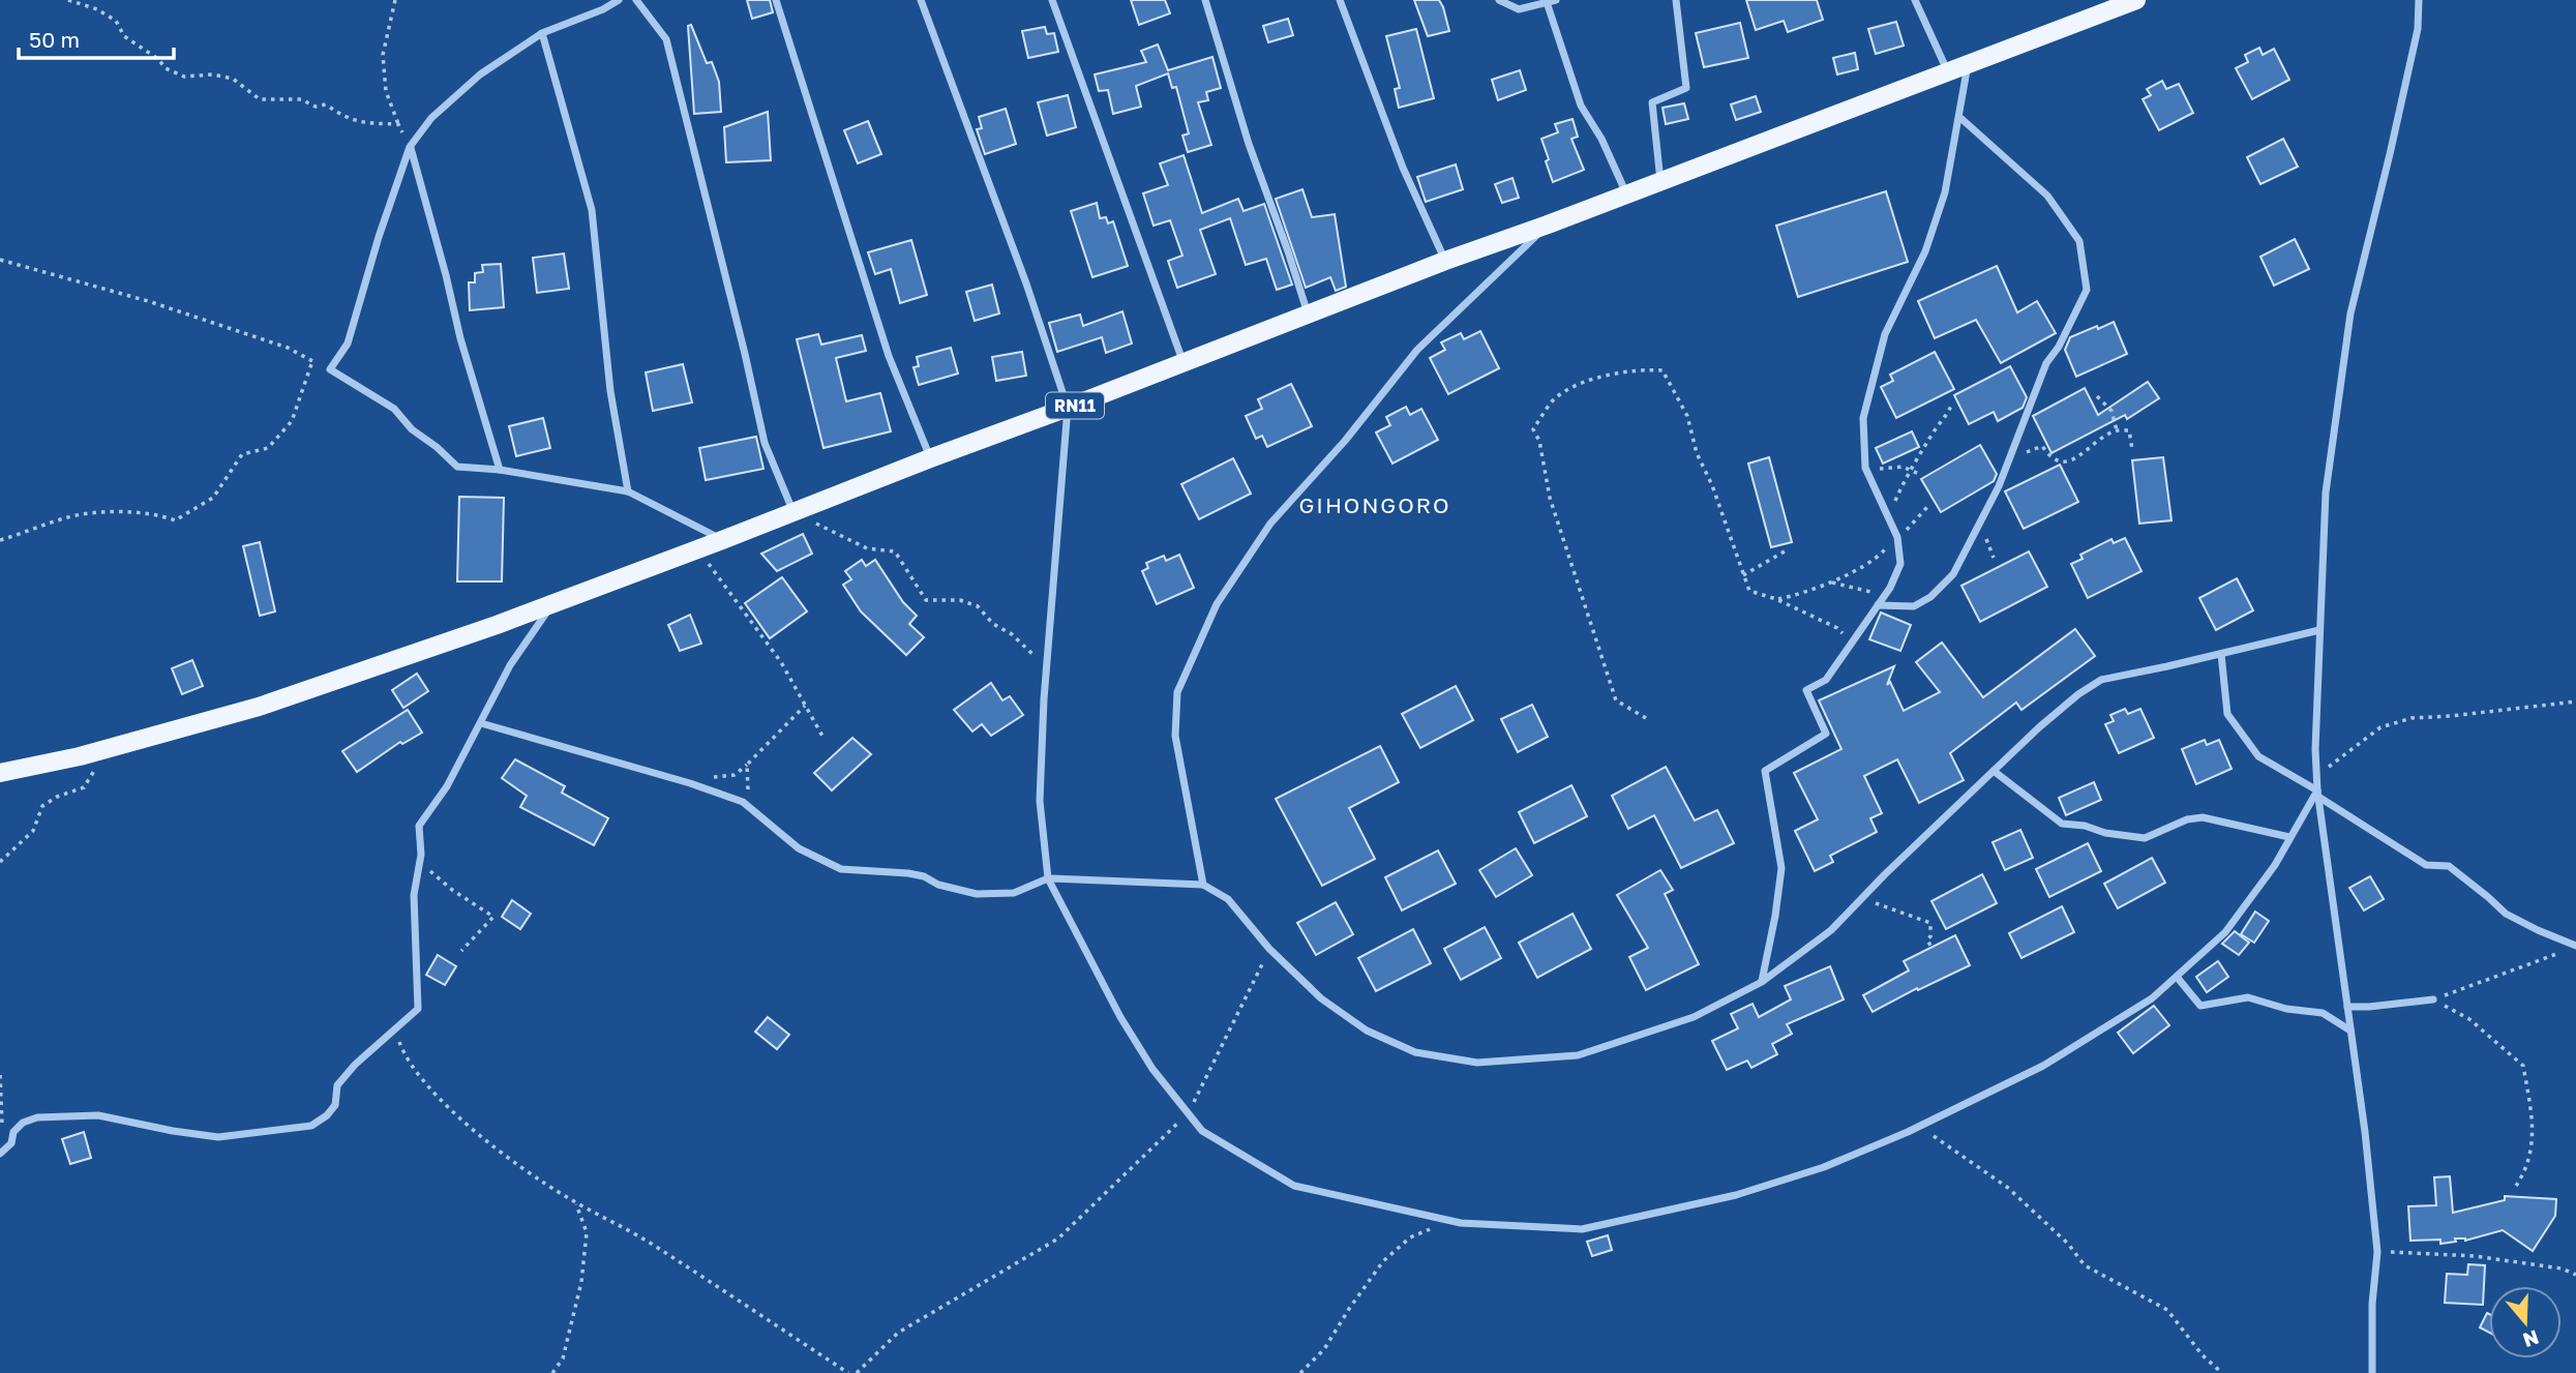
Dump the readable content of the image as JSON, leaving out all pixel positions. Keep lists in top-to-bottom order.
{
  "streets": {
    "main road": ["RN11"]
  },
  "districts": ["GIHONGORO"],
  "scale_bar": "50 m",
  "north": "bottom"
}
